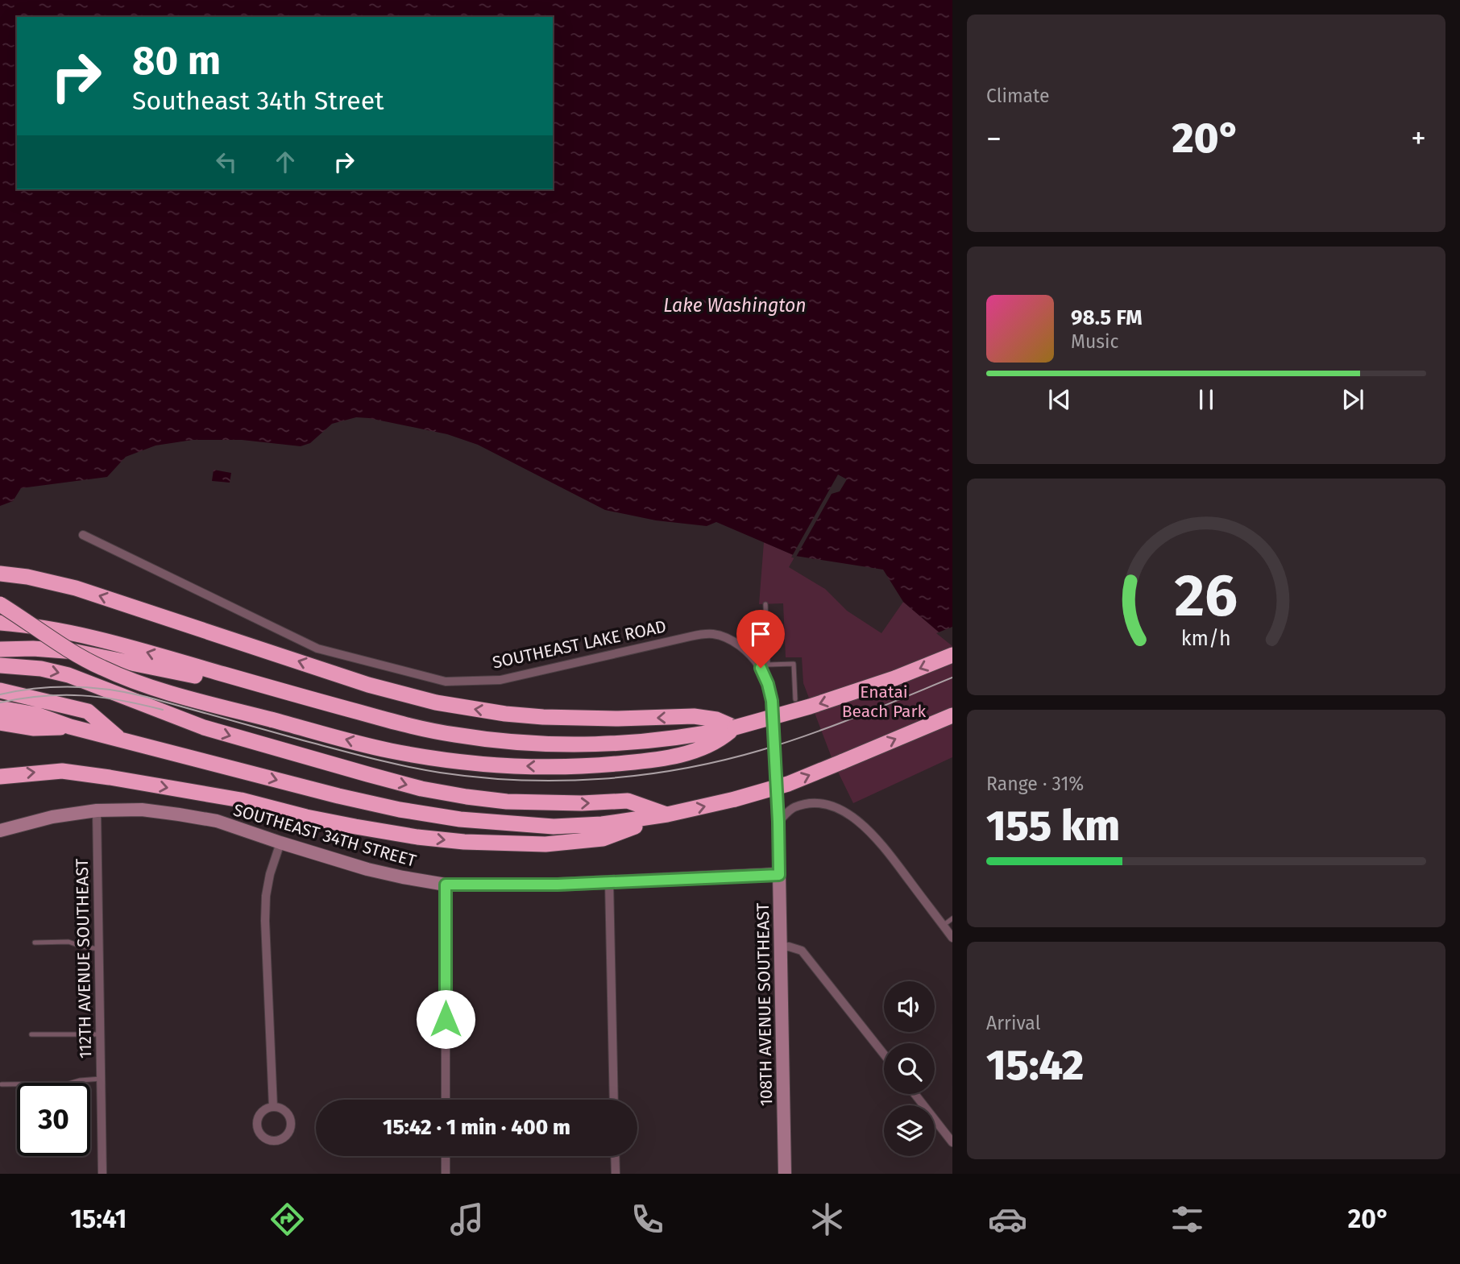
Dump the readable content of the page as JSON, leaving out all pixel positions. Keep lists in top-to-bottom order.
{
  "streets": {
    "street": [
      "SOUTHEAST LAKE ROAD",
      "SOUTHEAST 34TH STREET",
      "112TH AVENUE SOUTHEAST",
      "108TH AVENUE SOUTHEAST"
    ]
  },
  "crossings": [
    ["SOUTHEAST LAKE ROAD", "108TH AVENUE SOUTHEAST"],
    ["SOUTHEAST 34TH STREET", "112TH AVENUE SOUTHEAST"],
    ["SOUTHEAST 34TH STREET", "108TH AVENUE SOUTHEAST"]
  ],
  "water": ["Lake Washington"],
  "parks": ["Enatai Beach Park"],
  "page": {
    "tile": [
      "Climate",
      ["Range · 31%", "155 km"],
      ["Arrival", "15:42"]
    ],
    "turn": ["80 m", "Southeast 34th Street"],
    "heat": ["−", "20°", "+"],
    "song": ["98.5 FM", "Music"],
    "limit": "30",
    "trip": "15:42 · 1 min · 400 m",
    "tabs": ["15:41", "20°"],
    "gauge": ["26", "km/h"]
  }
}
